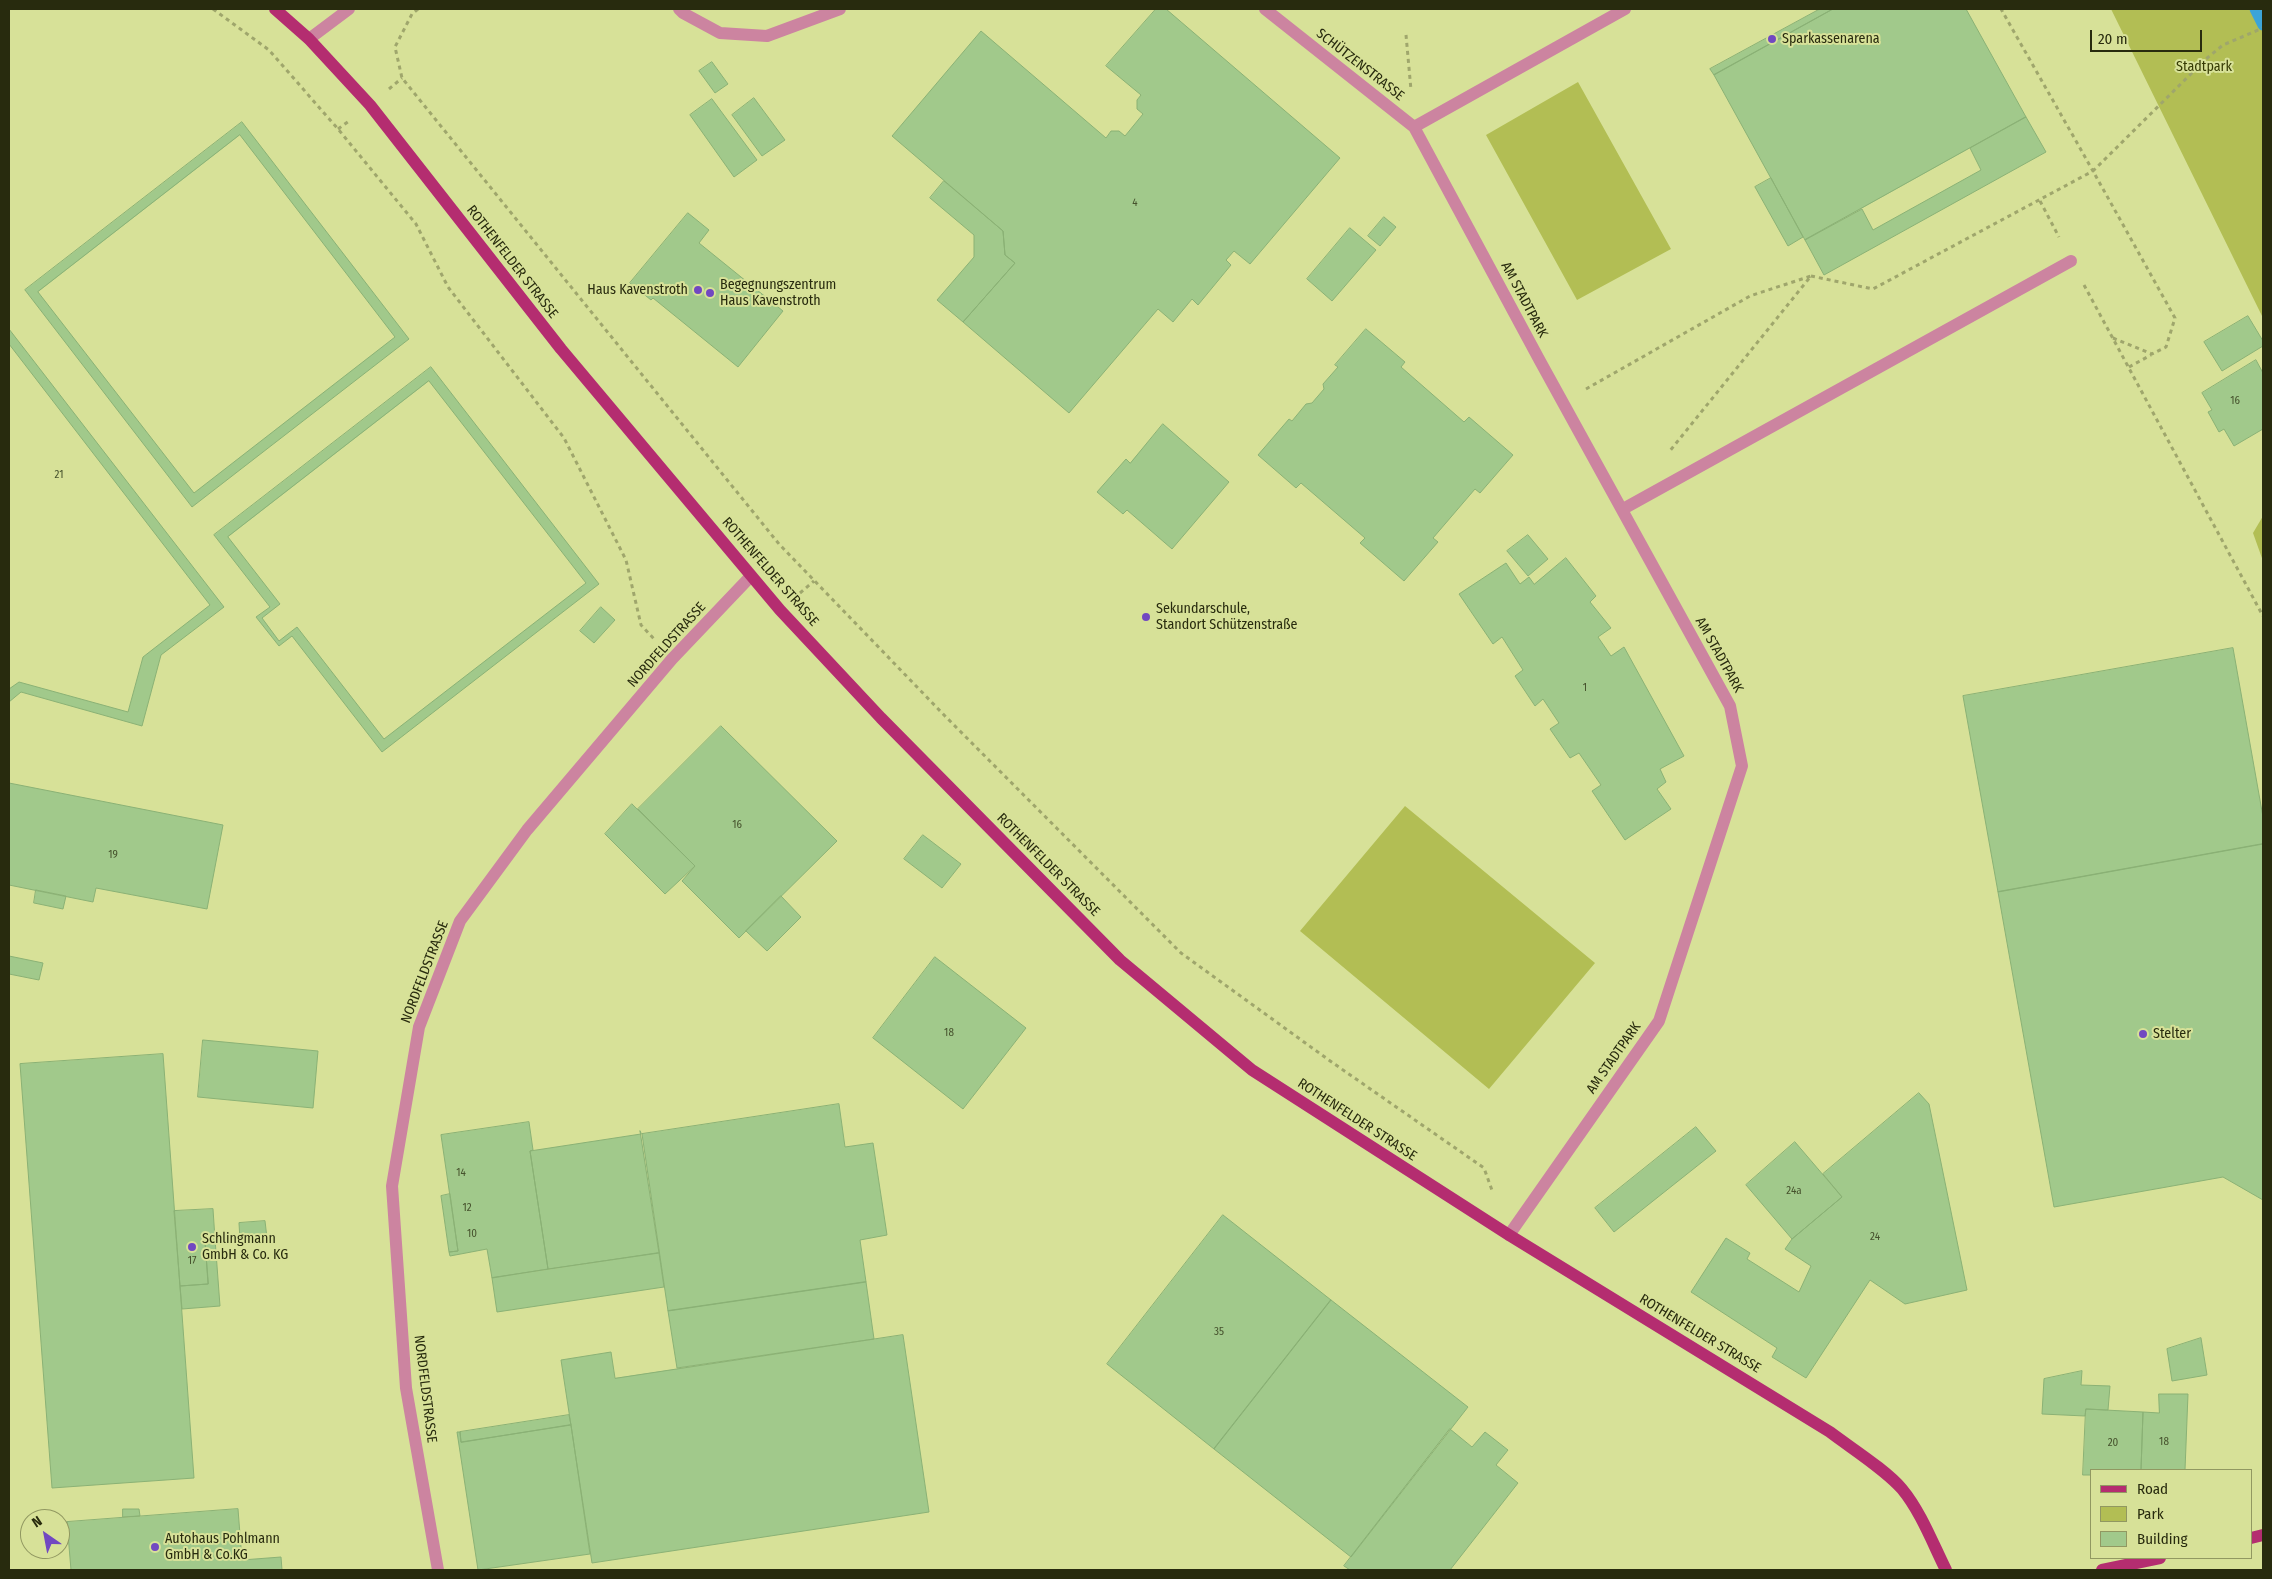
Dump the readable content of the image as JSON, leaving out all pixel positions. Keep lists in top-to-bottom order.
{
  "streets": {
    "main road": ["ROTHENFELDER STRASSE"],
    "street": ["SCHÜTZENSTRASSE", "AM STADTPARK", "NORDFELDSTRASSE"]
  },
  "crossings": [
    ["SCHÜTZENSTRASSE", "AM STADTPARK"],
    ["ROTHENFELDER STRASSE", "AM STADTPARK"],
    ["ROTHENFELDER STRASSE", "NORDFELDSTRASSE"]
  ],
  "parks": ["Stadtpark"],
  "places": [
    "Sparkassenarena",
    "Haus Kavenstroth",
    "Begegnungszentrum Haus Kavenstroth",
    "Sekundarschule, Standort Schützenstraße",
    "Stelter",
    "Schlingmann GmbH & Co. KG",
    "Autohaus Pohlmann GmbH & Co.KG"
  ],
  "house_numbers": [
    "4",
    "16",
    "21",
    "1",
    "16",
    "19",
    "18",
    "14",
    "24a",
    "12",
    "10",
    "24",
    "17",
    "35",
    "18",
    "20"
  ],
  "legend": ["Road", "Park", "Building"],
  "scale_bar": "20 m",
  "north": "top left"
}
